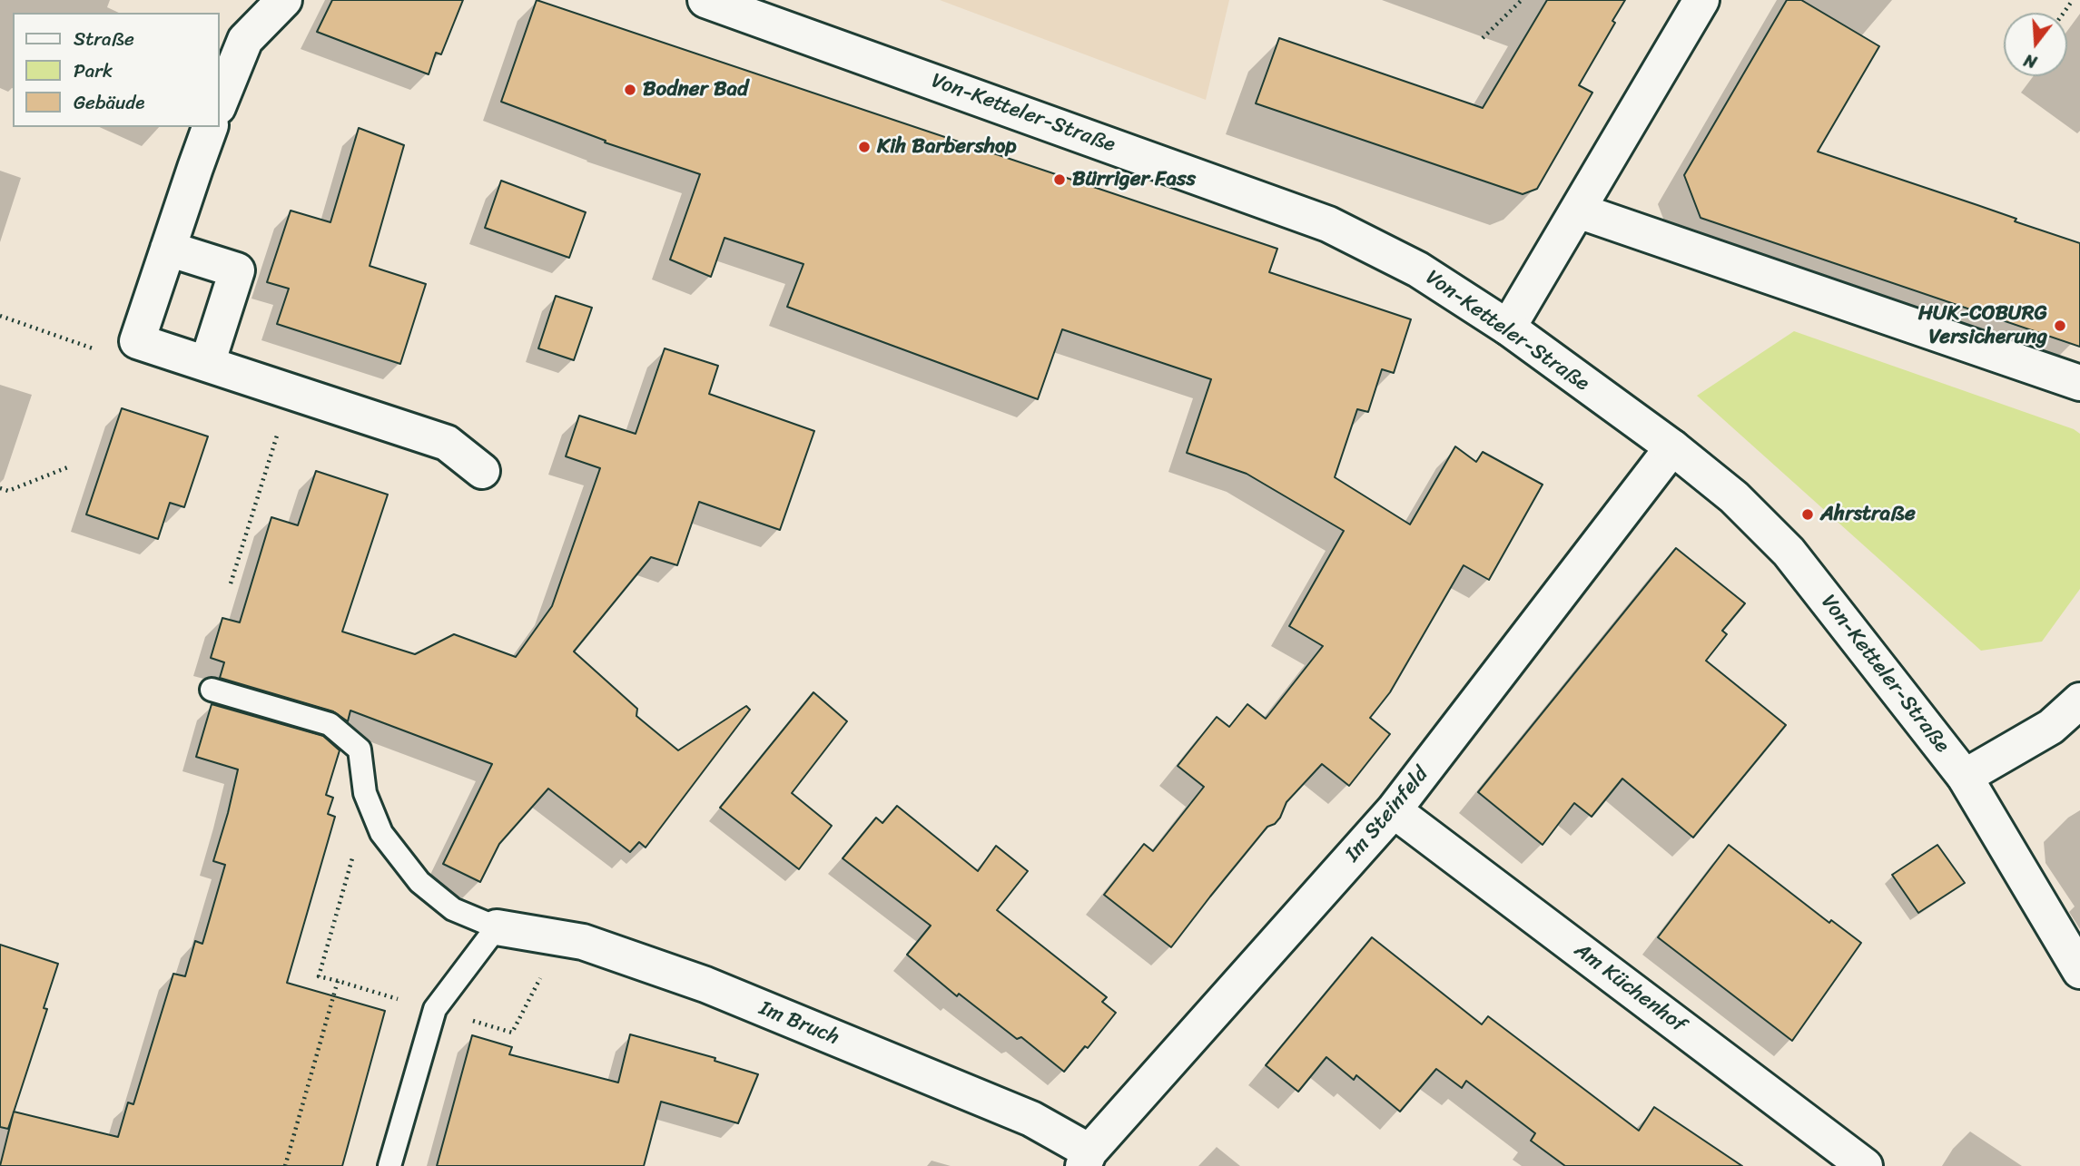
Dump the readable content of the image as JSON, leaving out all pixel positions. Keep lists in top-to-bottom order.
{
  "streets": {
    "street": [
      "Von-Ketteler-Straße",
      "Im Steinfeld",
      "Am Küchenhof",
      "Im Bruch"
    ]
  },
  "crossings": [
    ["Von-Ketteler-Straße", "Im Steinfeld"],
    ["Im Steinfeld", "Am Küchenhof"],
    ["Im Steinfeld", "Im Bruch"]
  ],
  "places": [
    "Bodner Bad",
    "Kih Barbershop",
    "Bürriger Fass",
    "HUK-COBURG Versicherung",
    "Ahrstraße"
  ],
  "legend": ["Straße", "Park", "Gebäude"],
  "north": "bottom"
}
